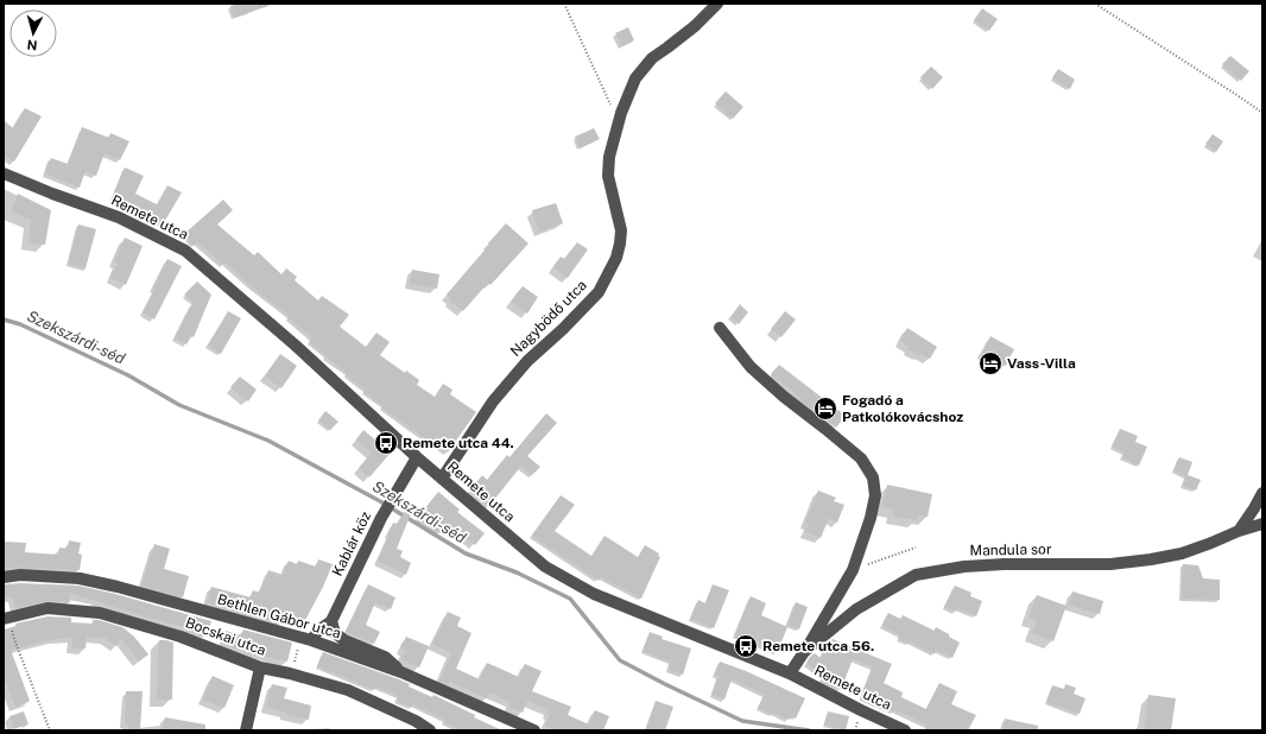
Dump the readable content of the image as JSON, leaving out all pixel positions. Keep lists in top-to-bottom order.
{
  "streets": {
    "street": [
      "Remete utca",
      "Nagybödő utca",
      "Kablár köz",
      "Mandula sor",
      "Bethlen Gábor utca",
      "Bocskai utca"
    ]
  },
  "crossings": [
    ["Remete utca", "Nagybödő utca"],
    ["Remete utca", "Kablár köz"],
    ["Remete utca", "Mandula sor"],
    ["Kablár köz", "Bethlen Gábor utca"]
  ],
  "water": ["Szekszárdi-séd"],
  "places": {
    "hotel": ["Vass-Villa", "Fogadó a Patkolókovácshoz"],
    "bus stop": ["Remete utca 44.", "Remete utca 56."]
  },
  "north": "bottom"
}
